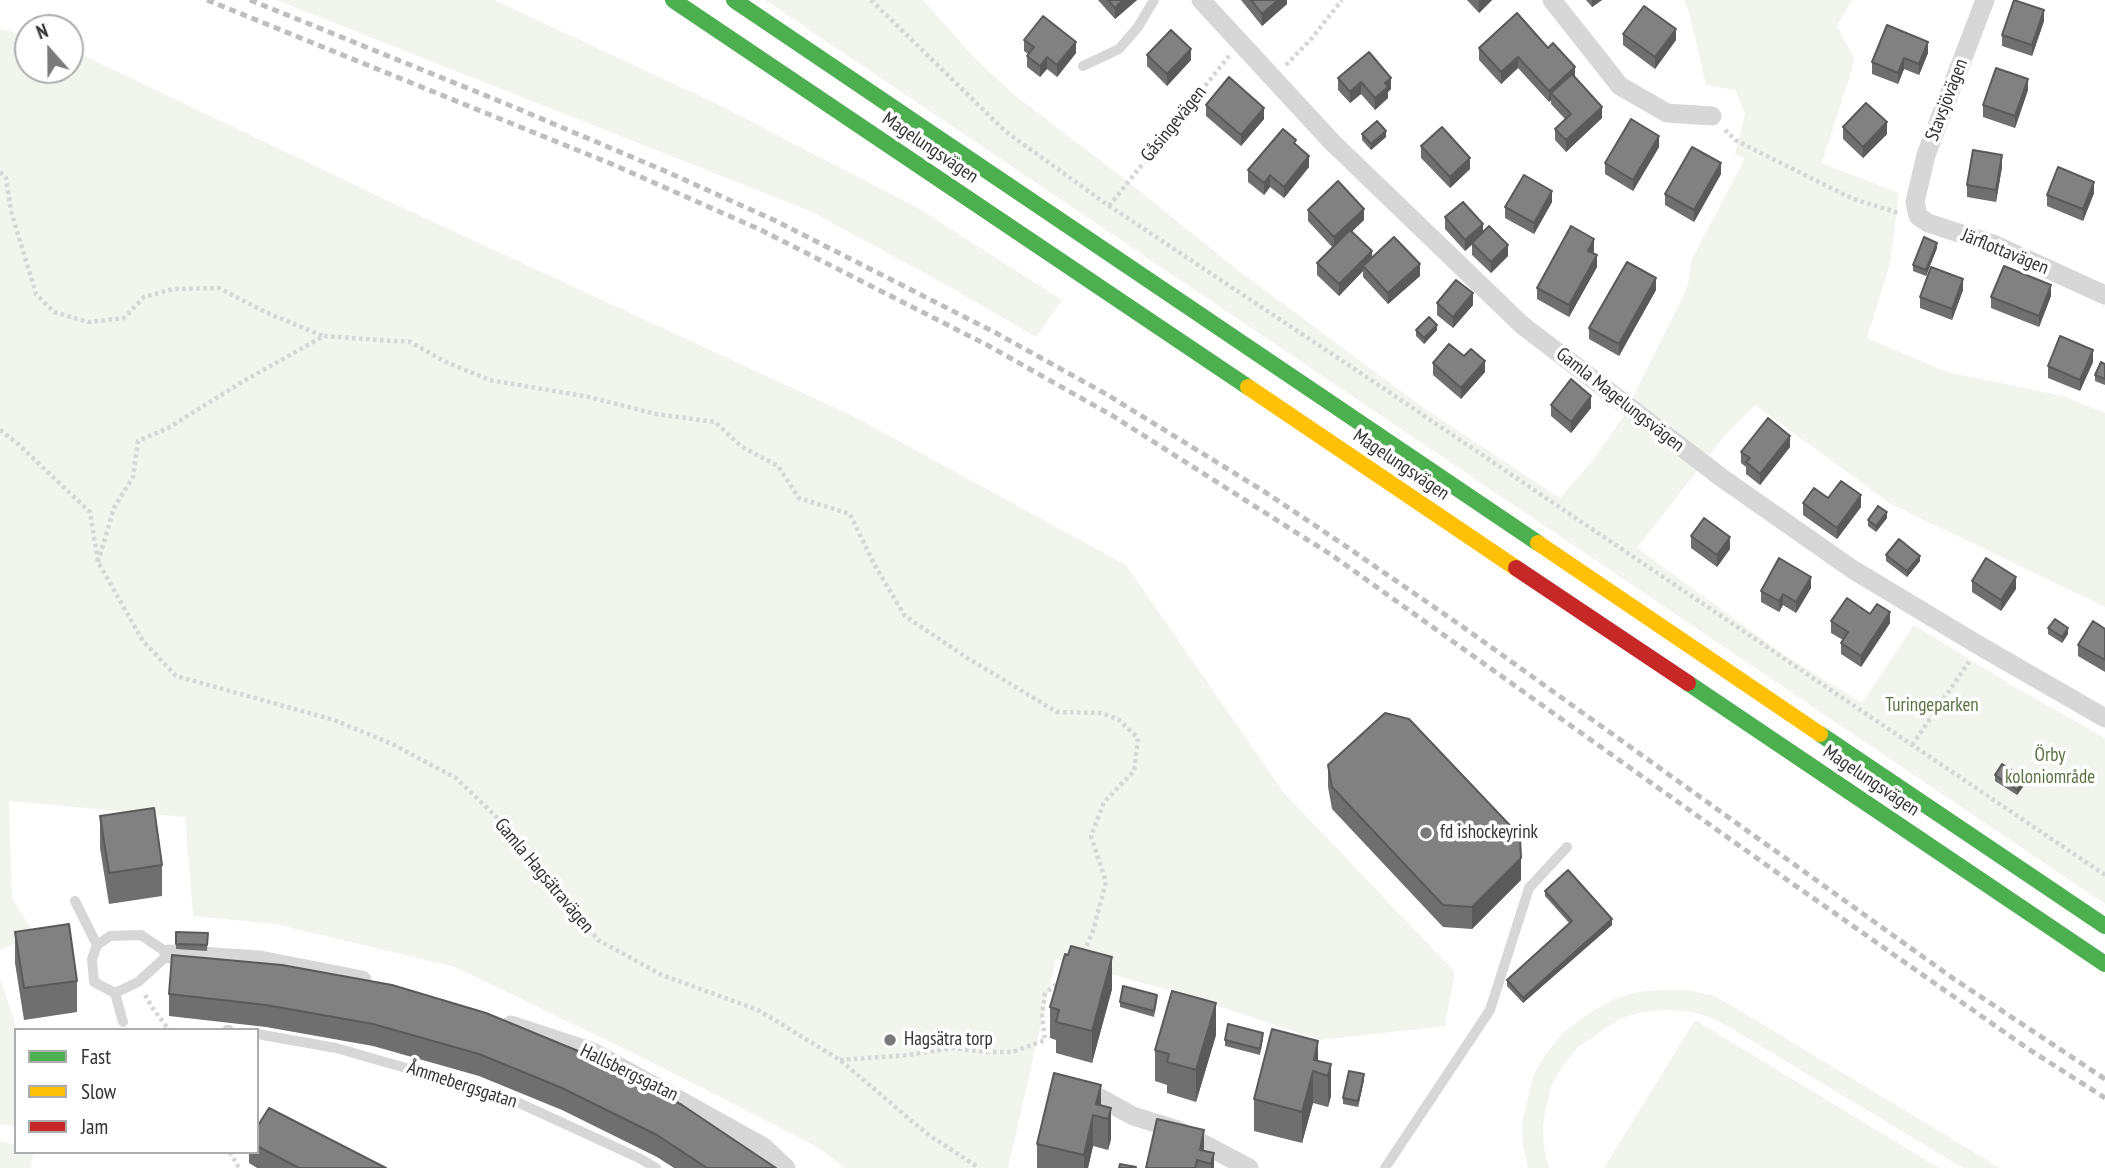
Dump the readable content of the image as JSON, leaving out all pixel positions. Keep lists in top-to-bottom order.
{
  "streets": {
    "main road": ["Magelungsvägen"],
    "street": [
      "Stavsjövägen",
      "Järflottavägen",
      "Gamla Magelungsvägen",
      "Hallsbergsgatan"
    ],
    "lane": ["Åmmebergsgatan"],
    "path": ["Gåsingevägen", "Gamla Hagsätravägen"]
  },
  "crossings": [
    ["Stavsjövägen", "Järflottavägen"],
    ["Gåsingevägen", "Gamla Magelungsvägen"]
  ],
  "parks": ["Turingeparken", "Örby koloniområde"],
  "places": ["fd ishockeyrink", "Hagsätra torp"],
  "legend": ["Fast", "Slow", "Jam"],
  "north": "top"
}
